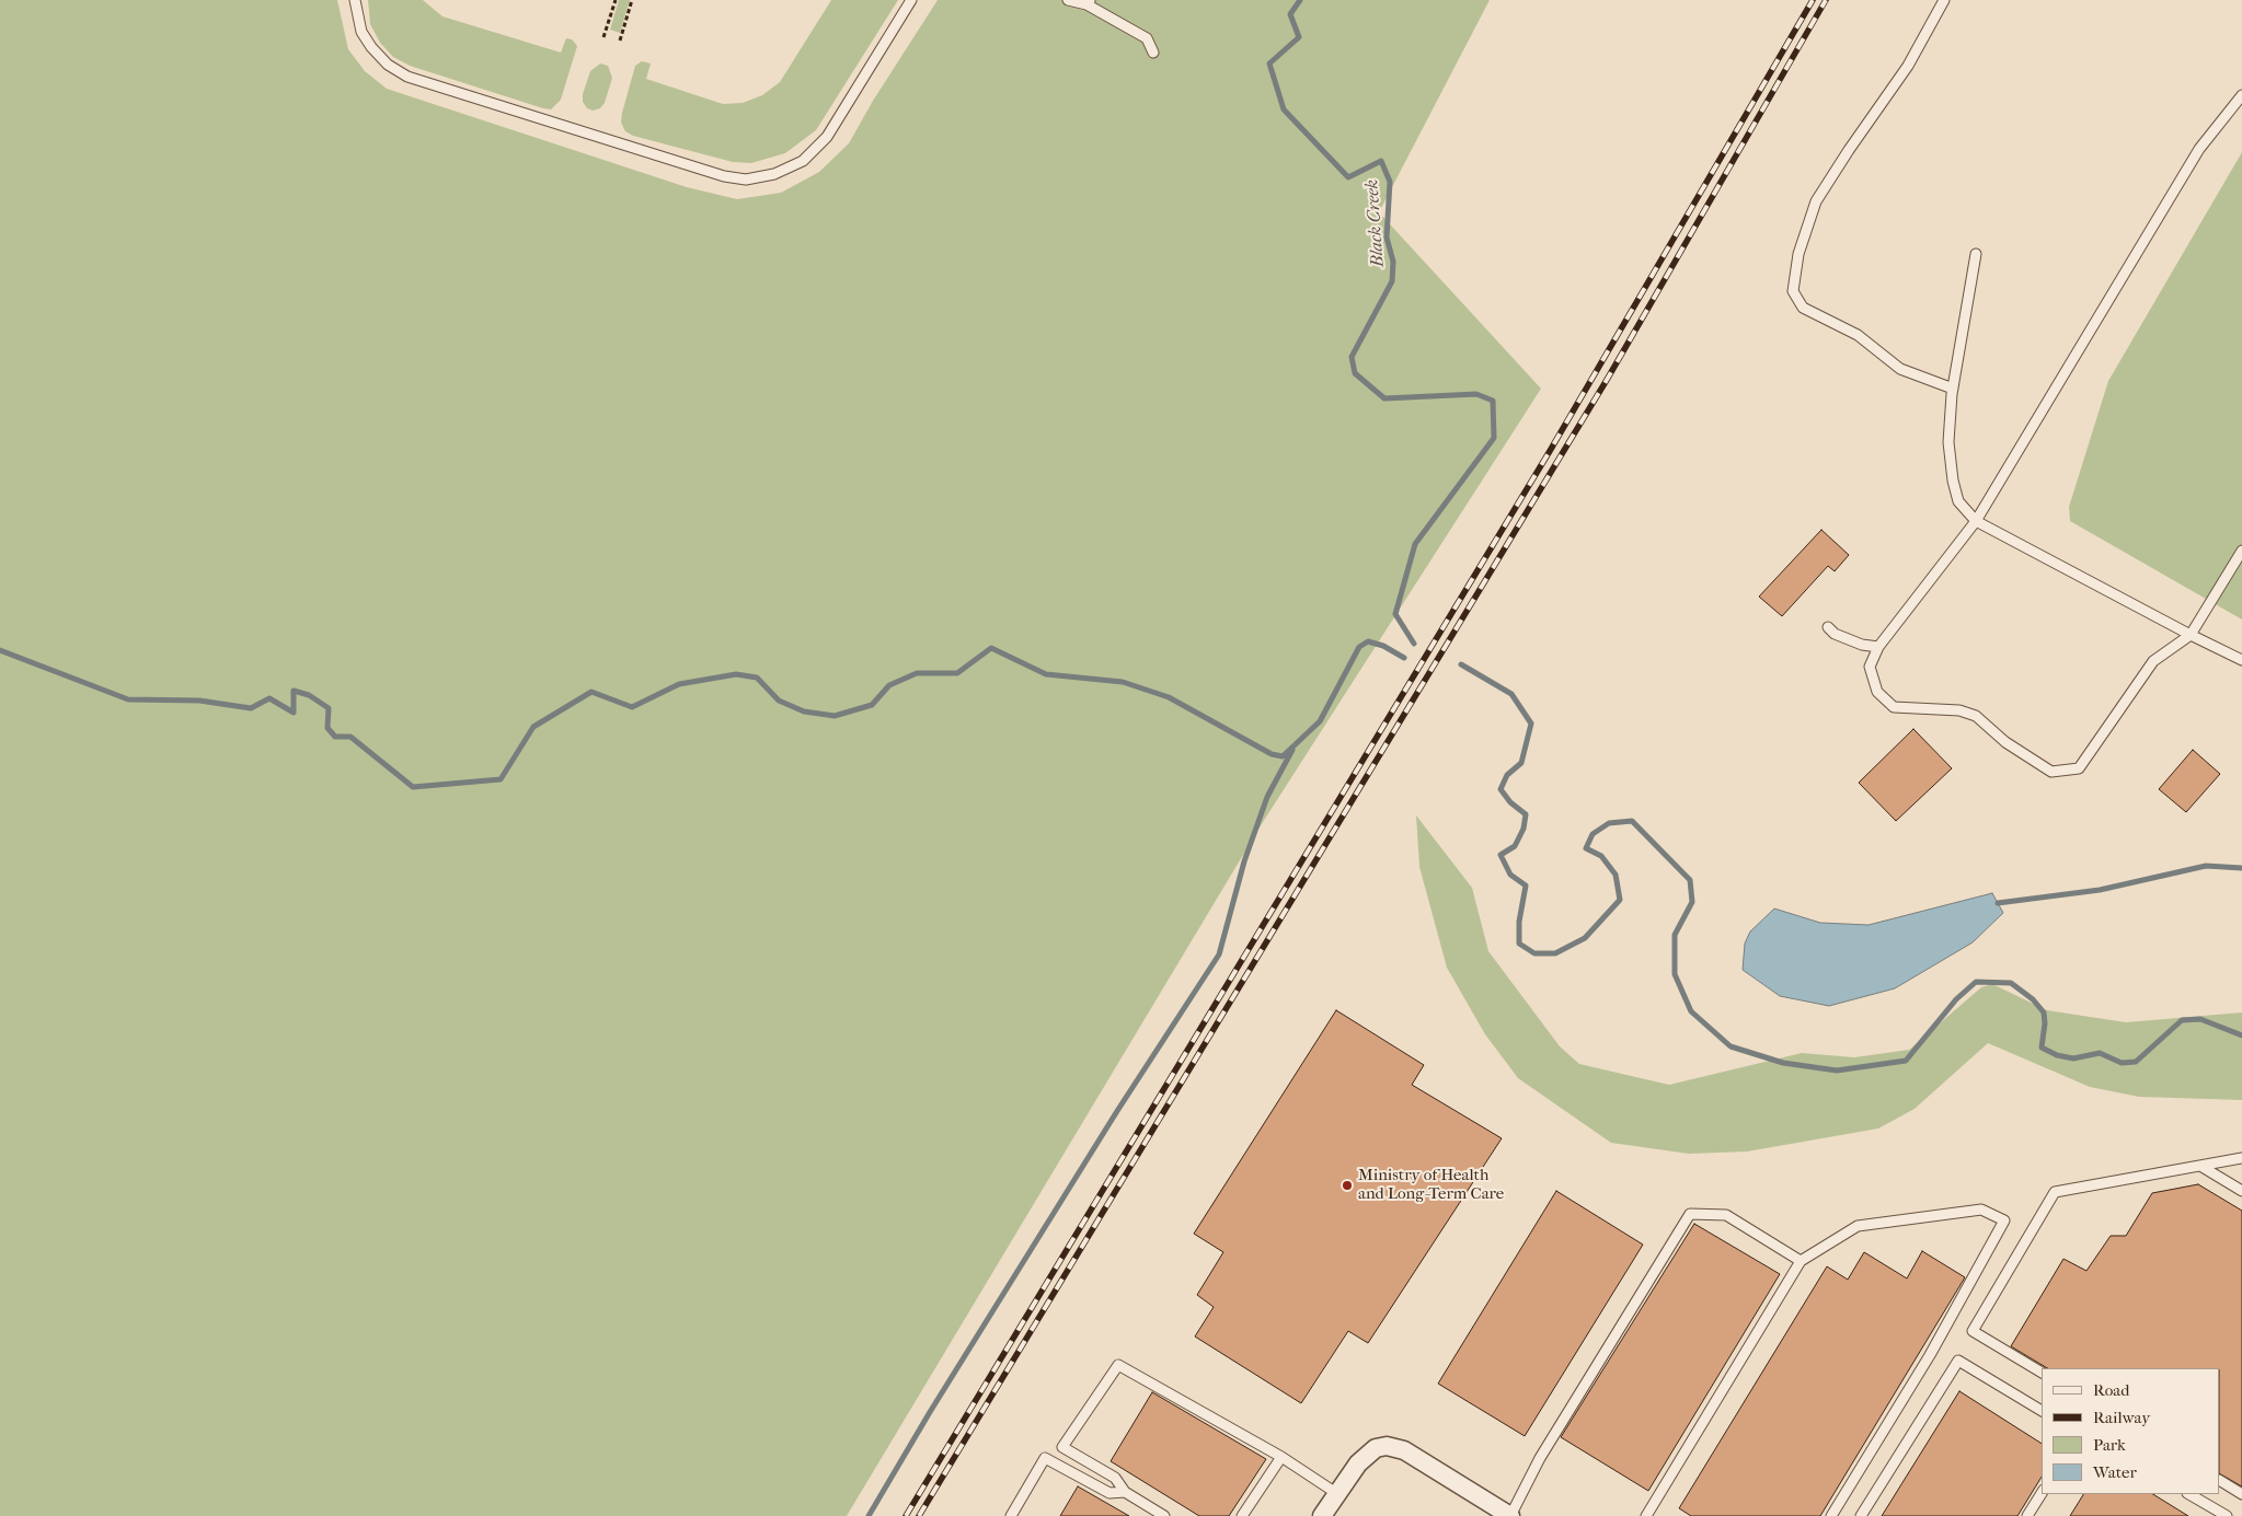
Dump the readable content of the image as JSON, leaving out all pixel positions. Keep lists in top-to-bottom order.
{
  "water": ["Black Creek"],
  "places": ["Ministry of Health and Long-Term Care"],
  "legend": [
    "Road",
    "Railway",
    "Park",
    "Water"
  ]
}
